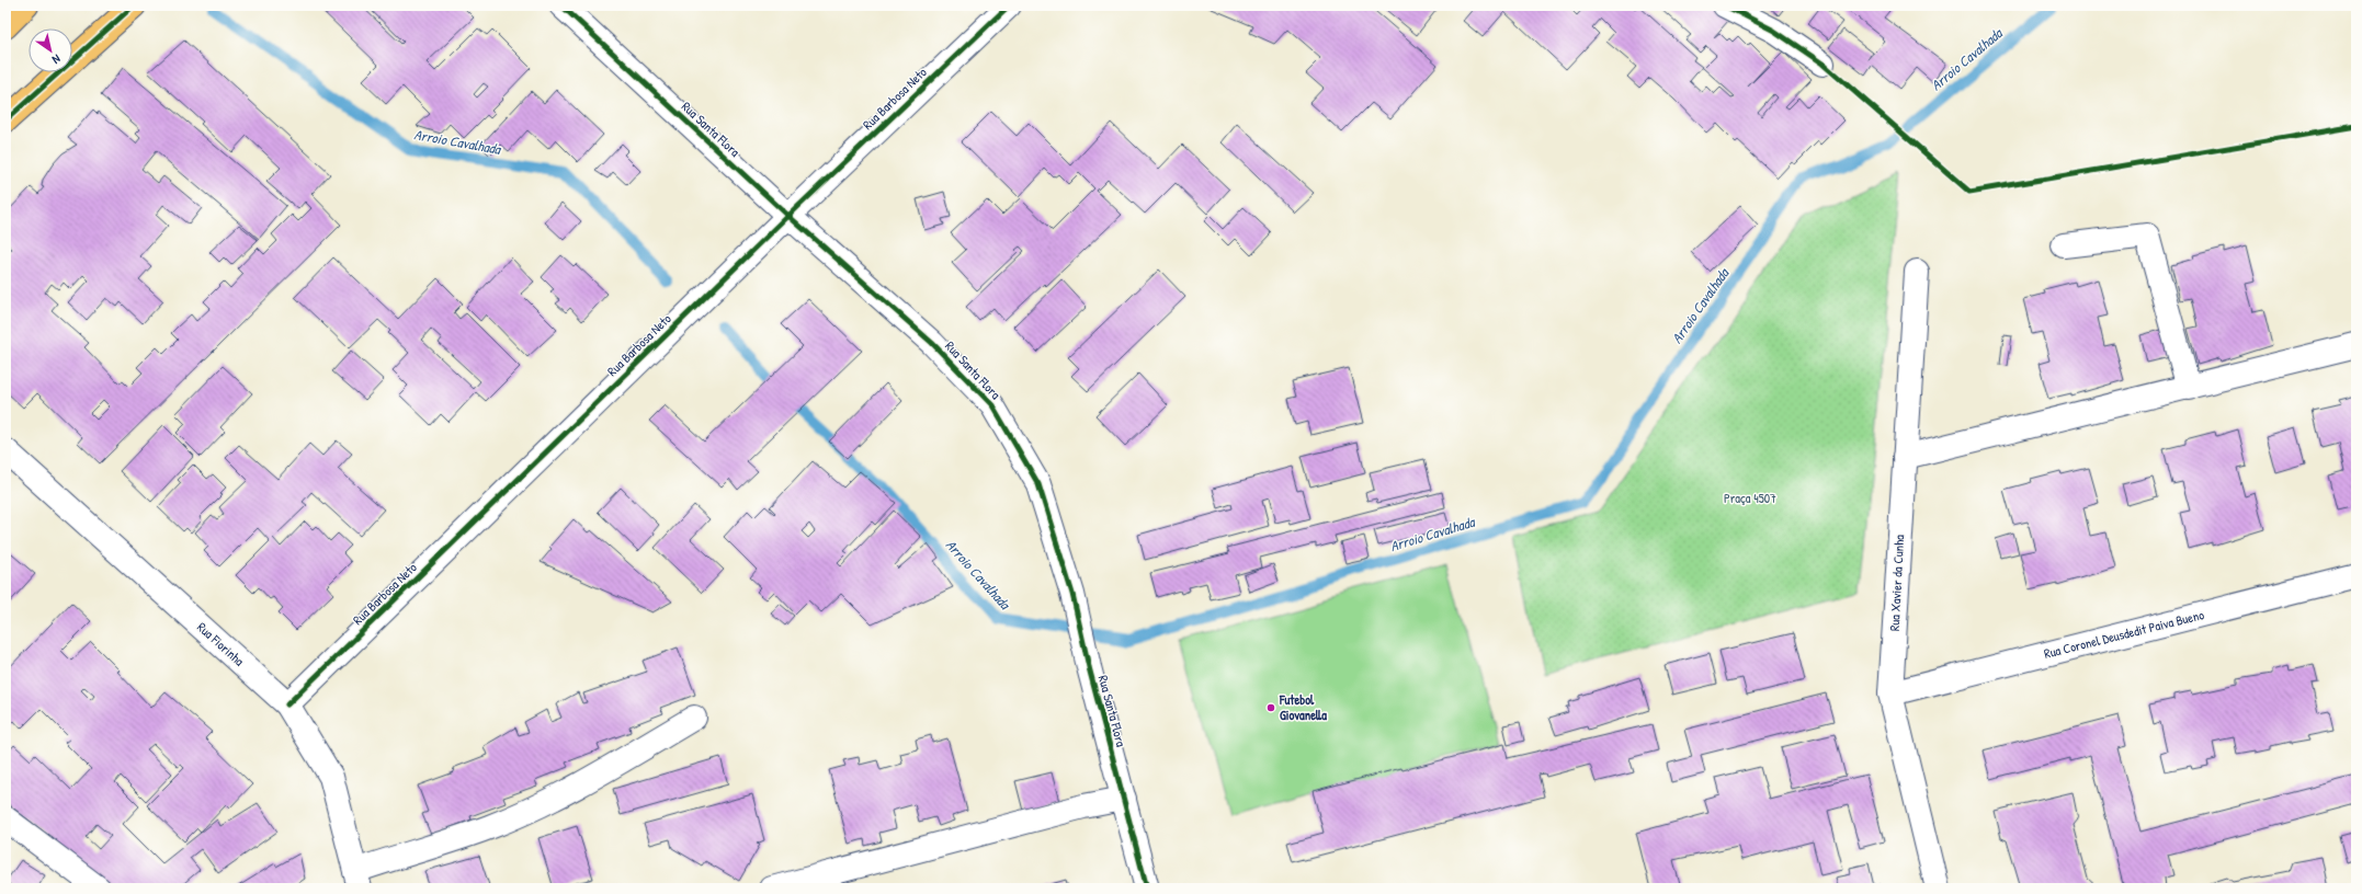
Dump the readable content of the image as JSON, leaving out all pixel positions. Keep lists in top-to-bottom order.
{
  "streets": {
    "street": [
      "Rua Barbosa Neto",
      "Rua Santa Flora",
      "Rua Xavier da Cunha",
      "Rua Coronel Deusdedit Paiva Bueno",
      "Rua Fiorinha"
    ]
  },
  "crossings": [
    ["Rua Barbosa Neto", "Rua Santa Flora"],
    ["Rua Barbosa Neto", "Rua Fiorinha"],
    ["Rua Xavier da Cunha", "Rua Coronel Deusdedit Paiva Bueno"]
  ],
  "water": ["Arroio Cavalhada"],
  "parks": ["Praça 4507"],
  "places": ["Futebol Giovanella"],
  "north": "bottom right"
}
